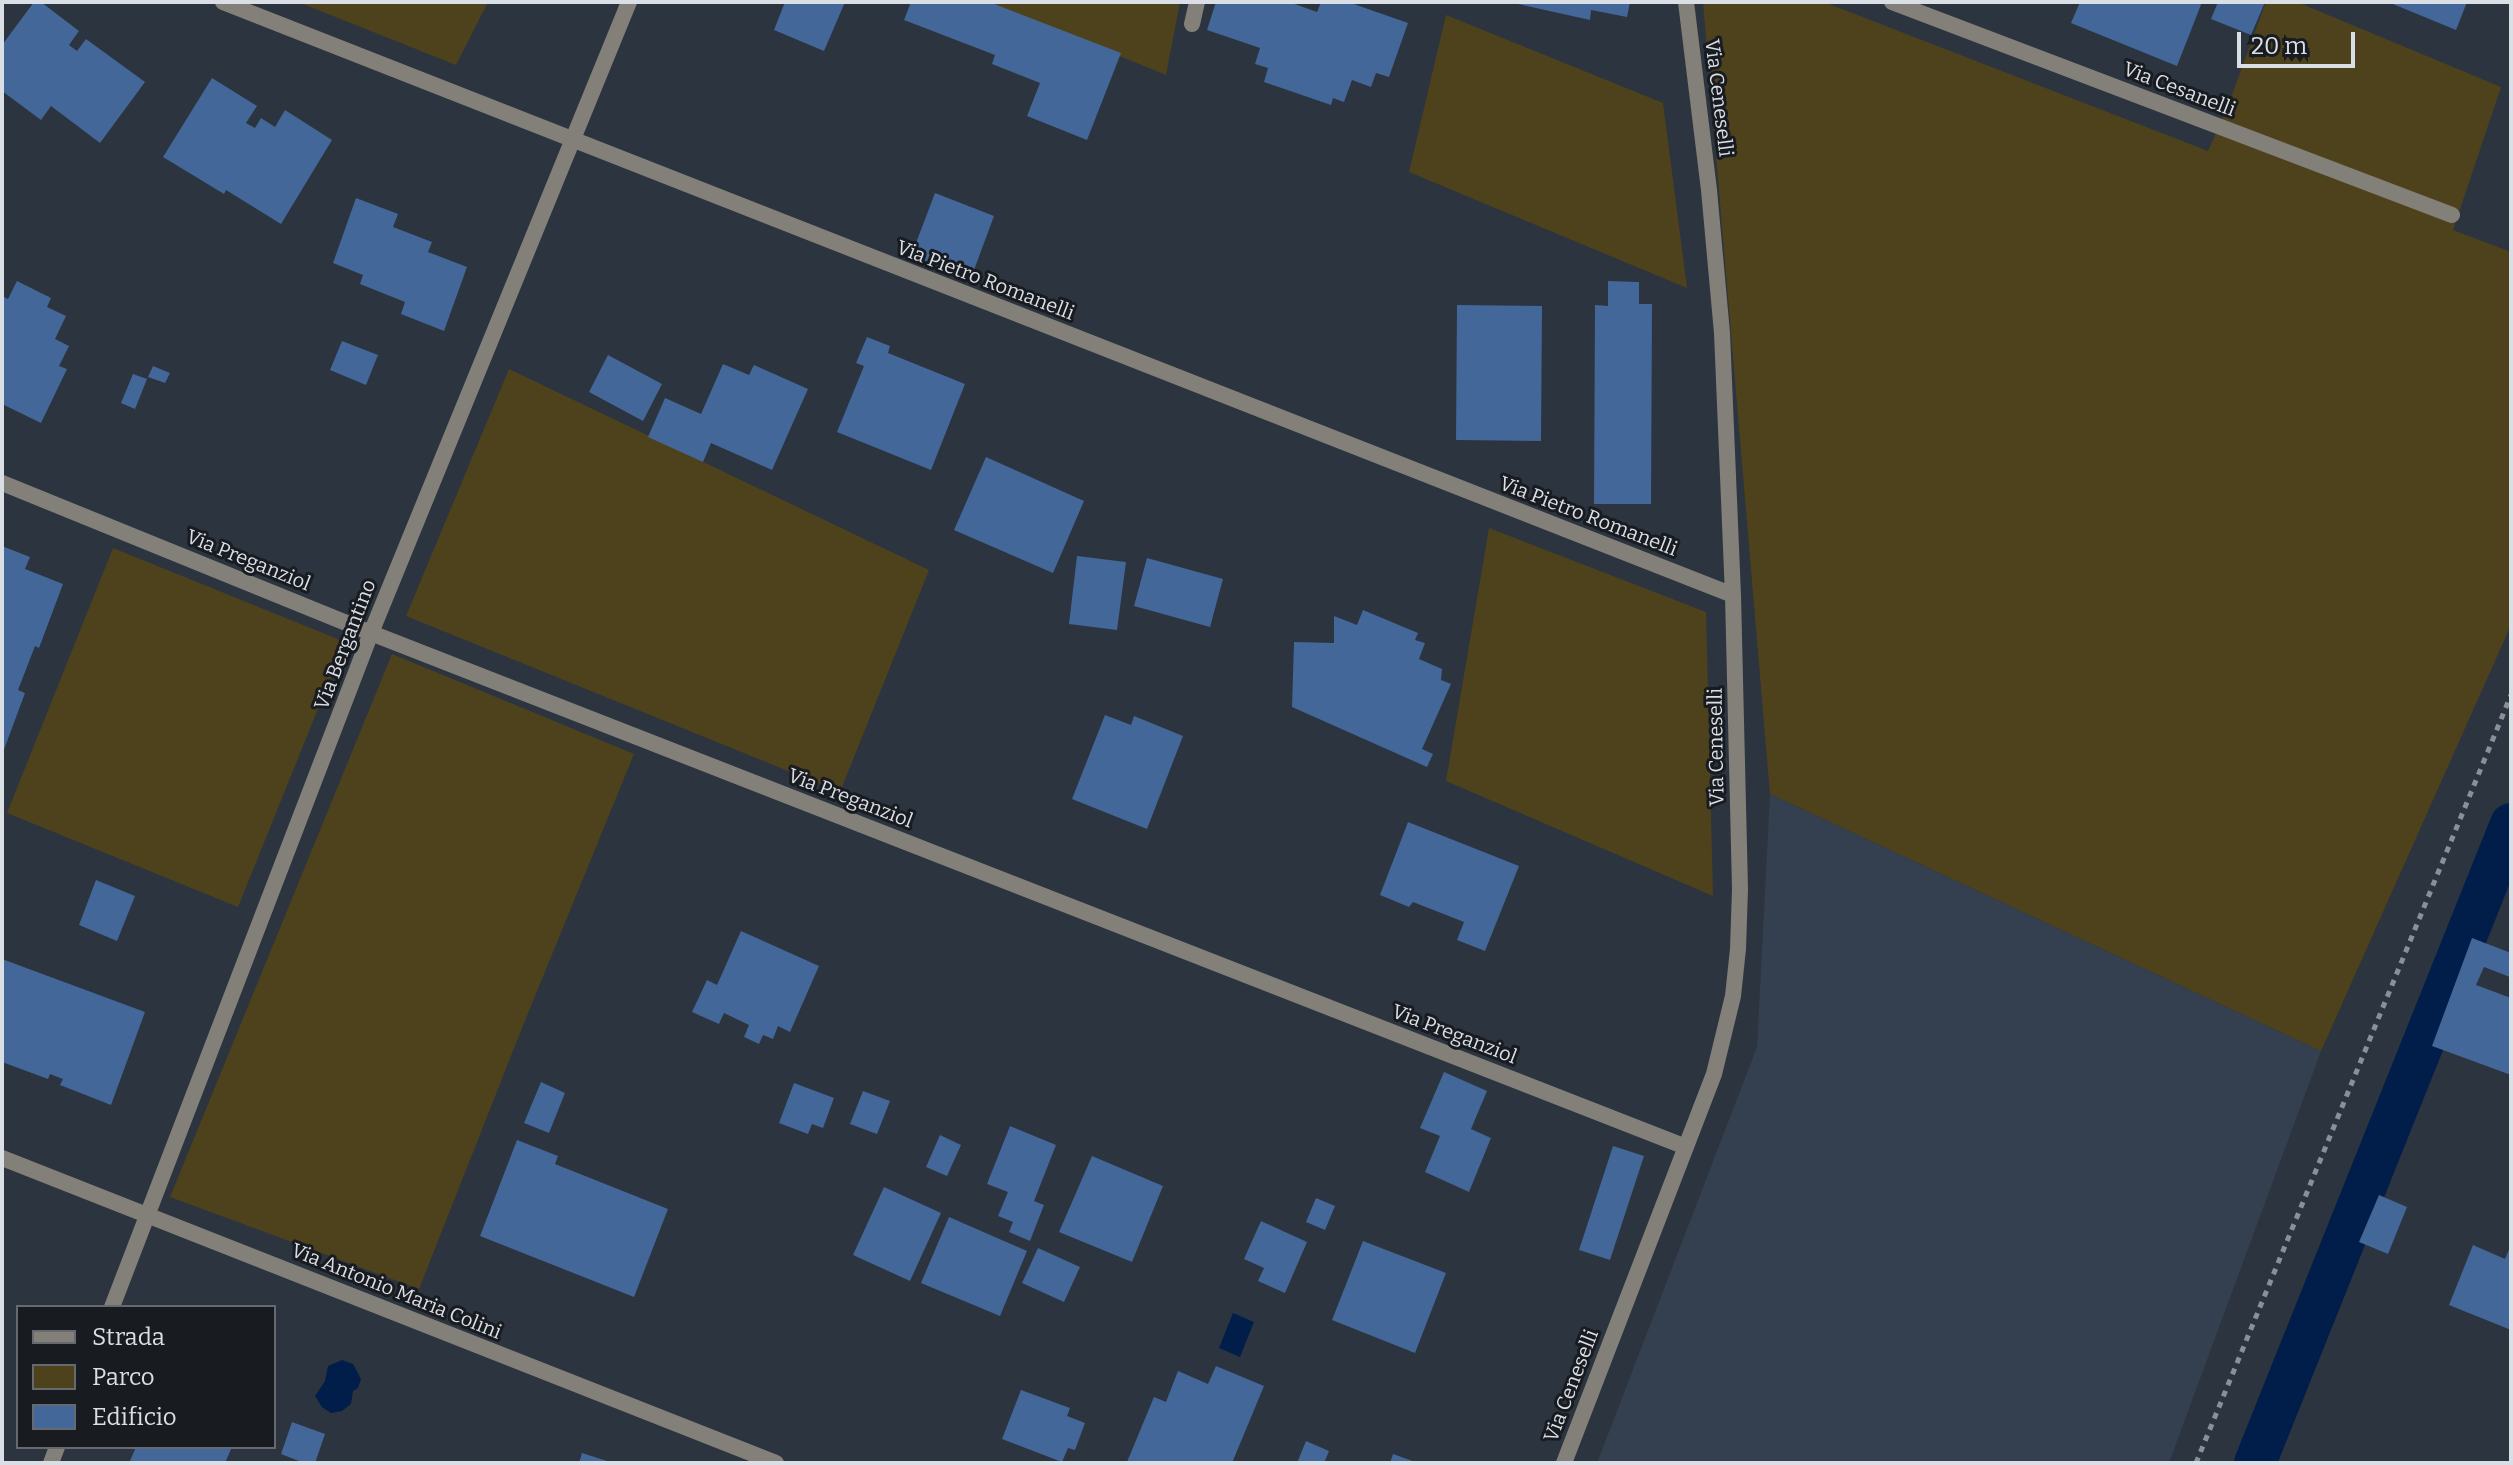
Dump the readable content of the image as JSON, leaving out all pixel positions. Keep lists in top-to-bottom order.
{
  "streets": {
    "street": [
      "Via Cesanelli",
      "Via Ceneselli",
      "Via Pietro Romanelli",
      "Via Preganziol",
      "Via Bergantino",
      "Via Antonio Maria Colini"
    ]
  },
  "crossings": [
    ["Via Ceneselli", "Via Pietro Romanelli"],
    ["Via Ceneselli", "Via Preganziol"],
    ["Via Pietro Romanelli", "Via Bergantino"],
    ["Via Preganziol", "Via Bergantino"],
    ["Via Bergantino", "Via Antonio Maria Colini"]
  ],
  "legend": ["Strada", "Parco", "Edificio"],
  "scale_bar": "20 m"
}
